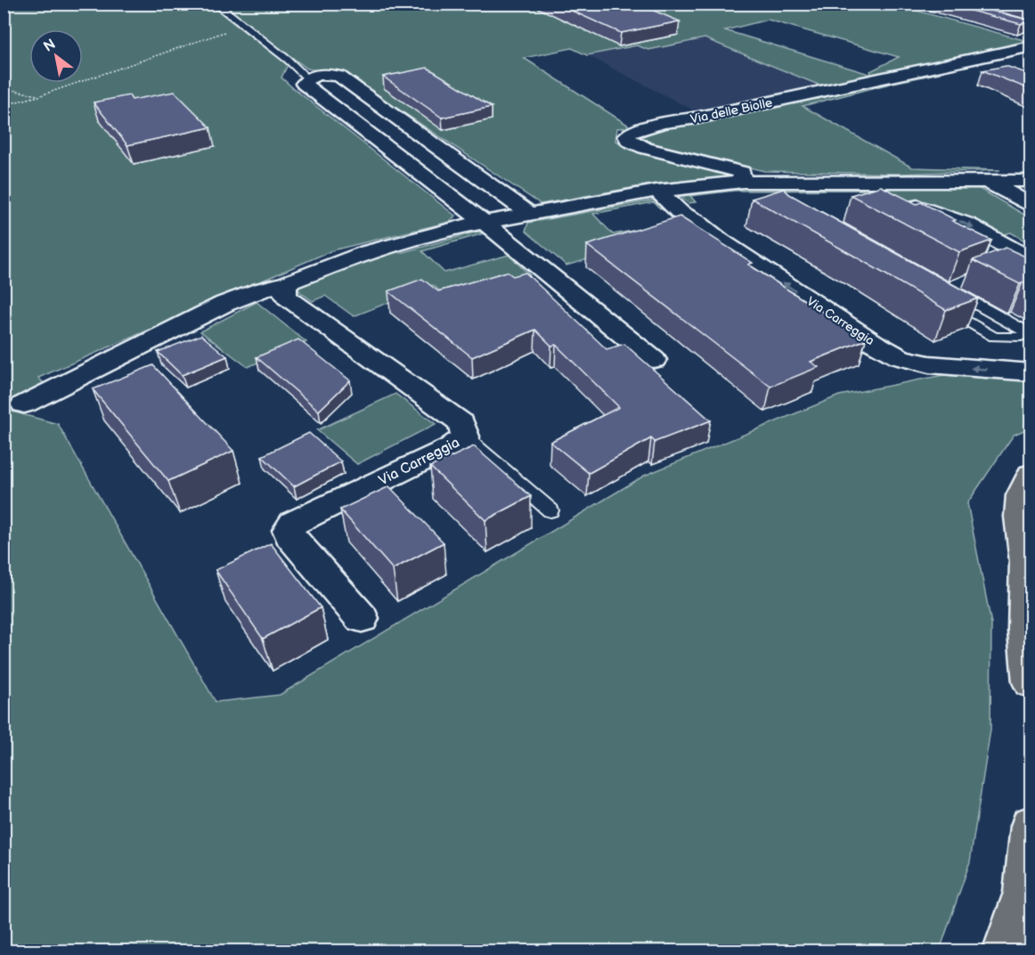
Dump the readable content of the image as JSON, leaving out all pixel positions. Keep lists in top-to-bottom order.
{
  "streets": {
    "street": ["Via delle Biolle", "Via Carreggia"]
  },
  "north": "top left"
}
